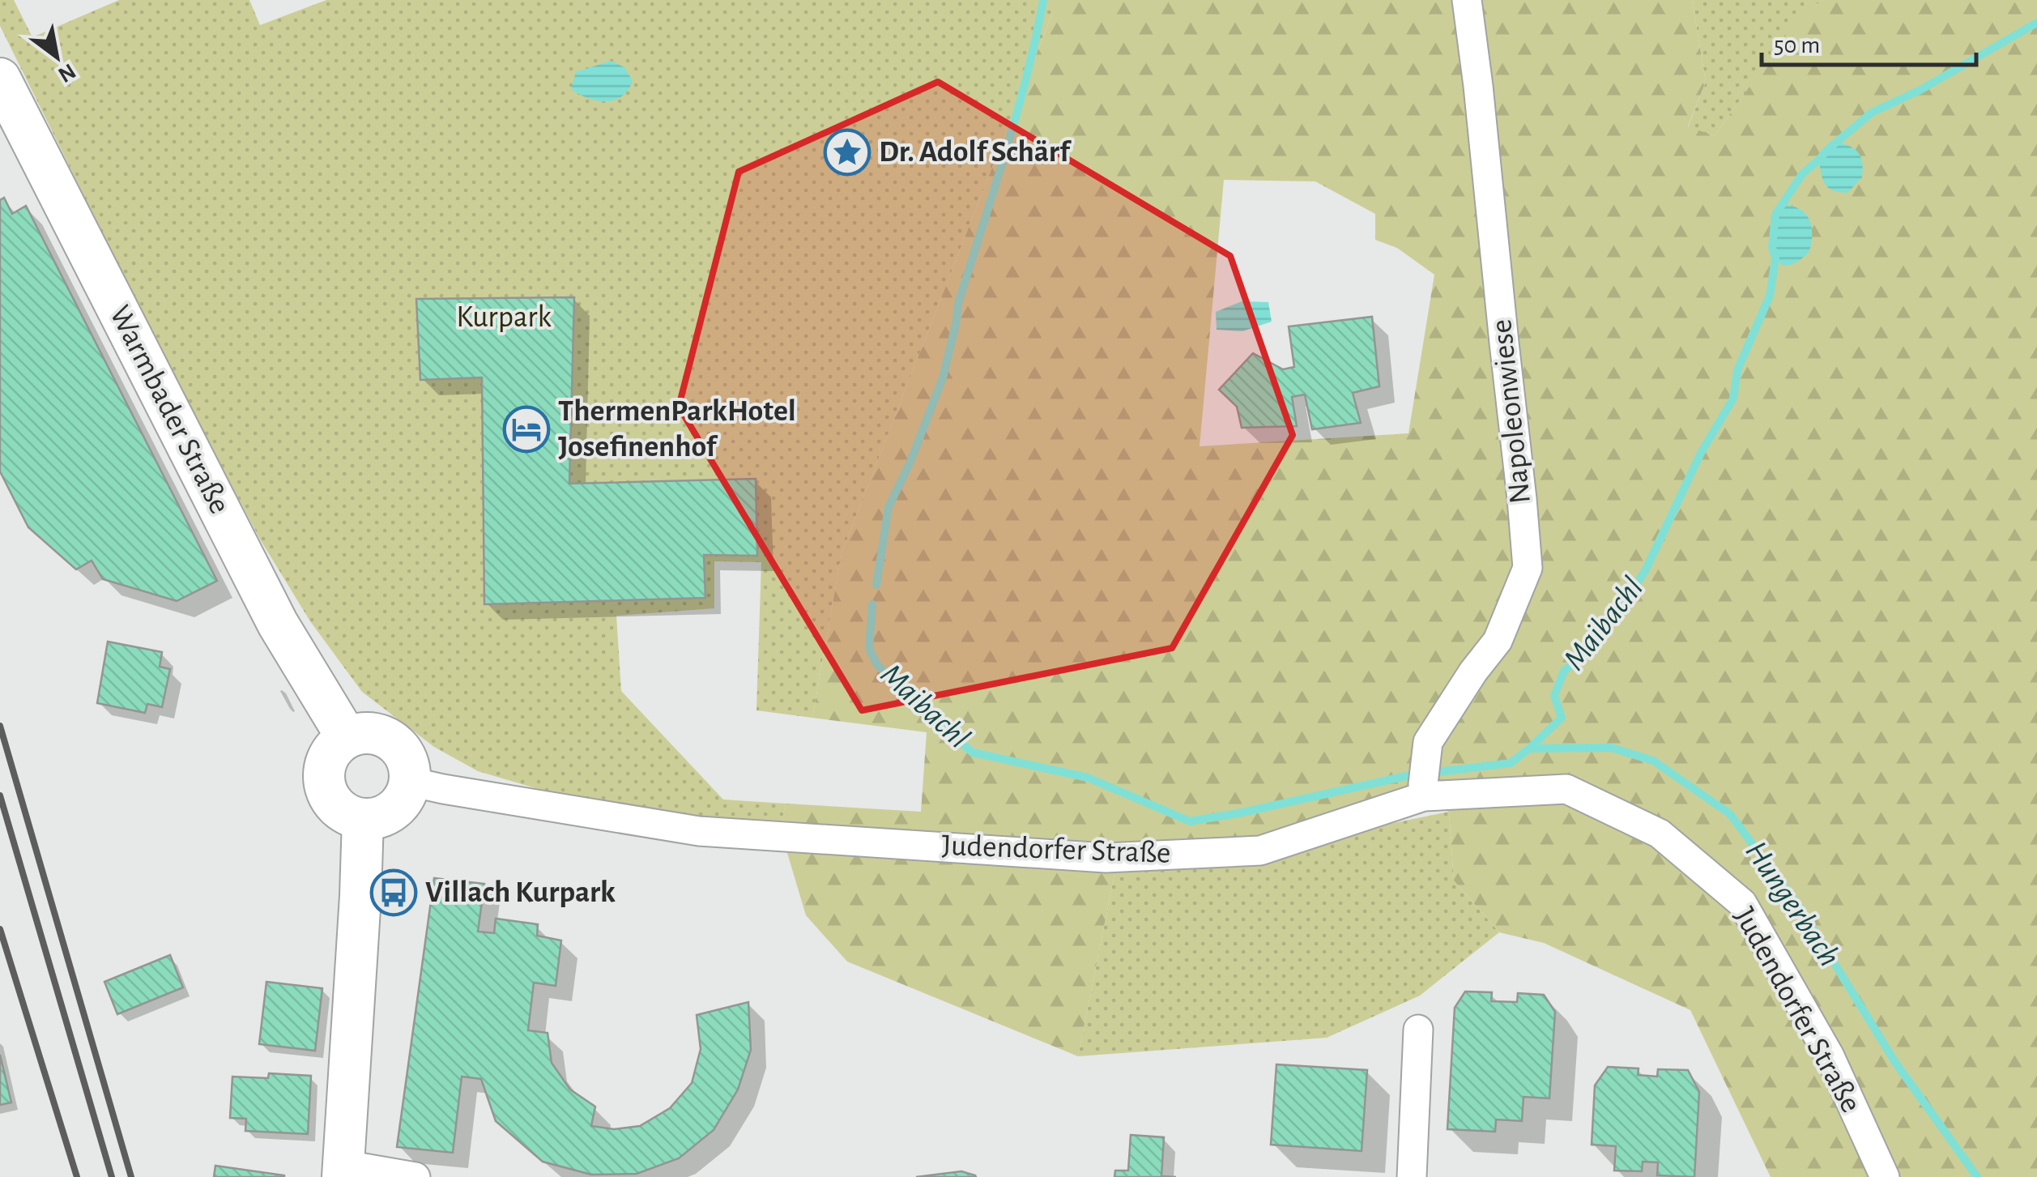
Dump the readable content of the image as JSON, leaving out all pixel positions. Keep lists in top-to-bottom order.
{
  "streets": {
    "street": ["Warmbader Straße", "Napoleonwiese", "Judendorfer Straße"]
  },
  "crossings": [
    ["Warmbader Straße", "Judendorfer Straße"],
    ["Napoleonwiese", "Judendorfer Straße"]
  ],
  "water": ["Maibachl", "Hungerbach"],
  "parks": ["Kurpark"],
  "places": {
    "place": ["Dr. Adolf Schärf"],
    "hotel": ["ThermenParkHotel Josefinenhof"],
    "bus stop": ["Villach Kurpark"]
  },
  "scale_bar": "50 m",
  "north": "bottom right"
}
